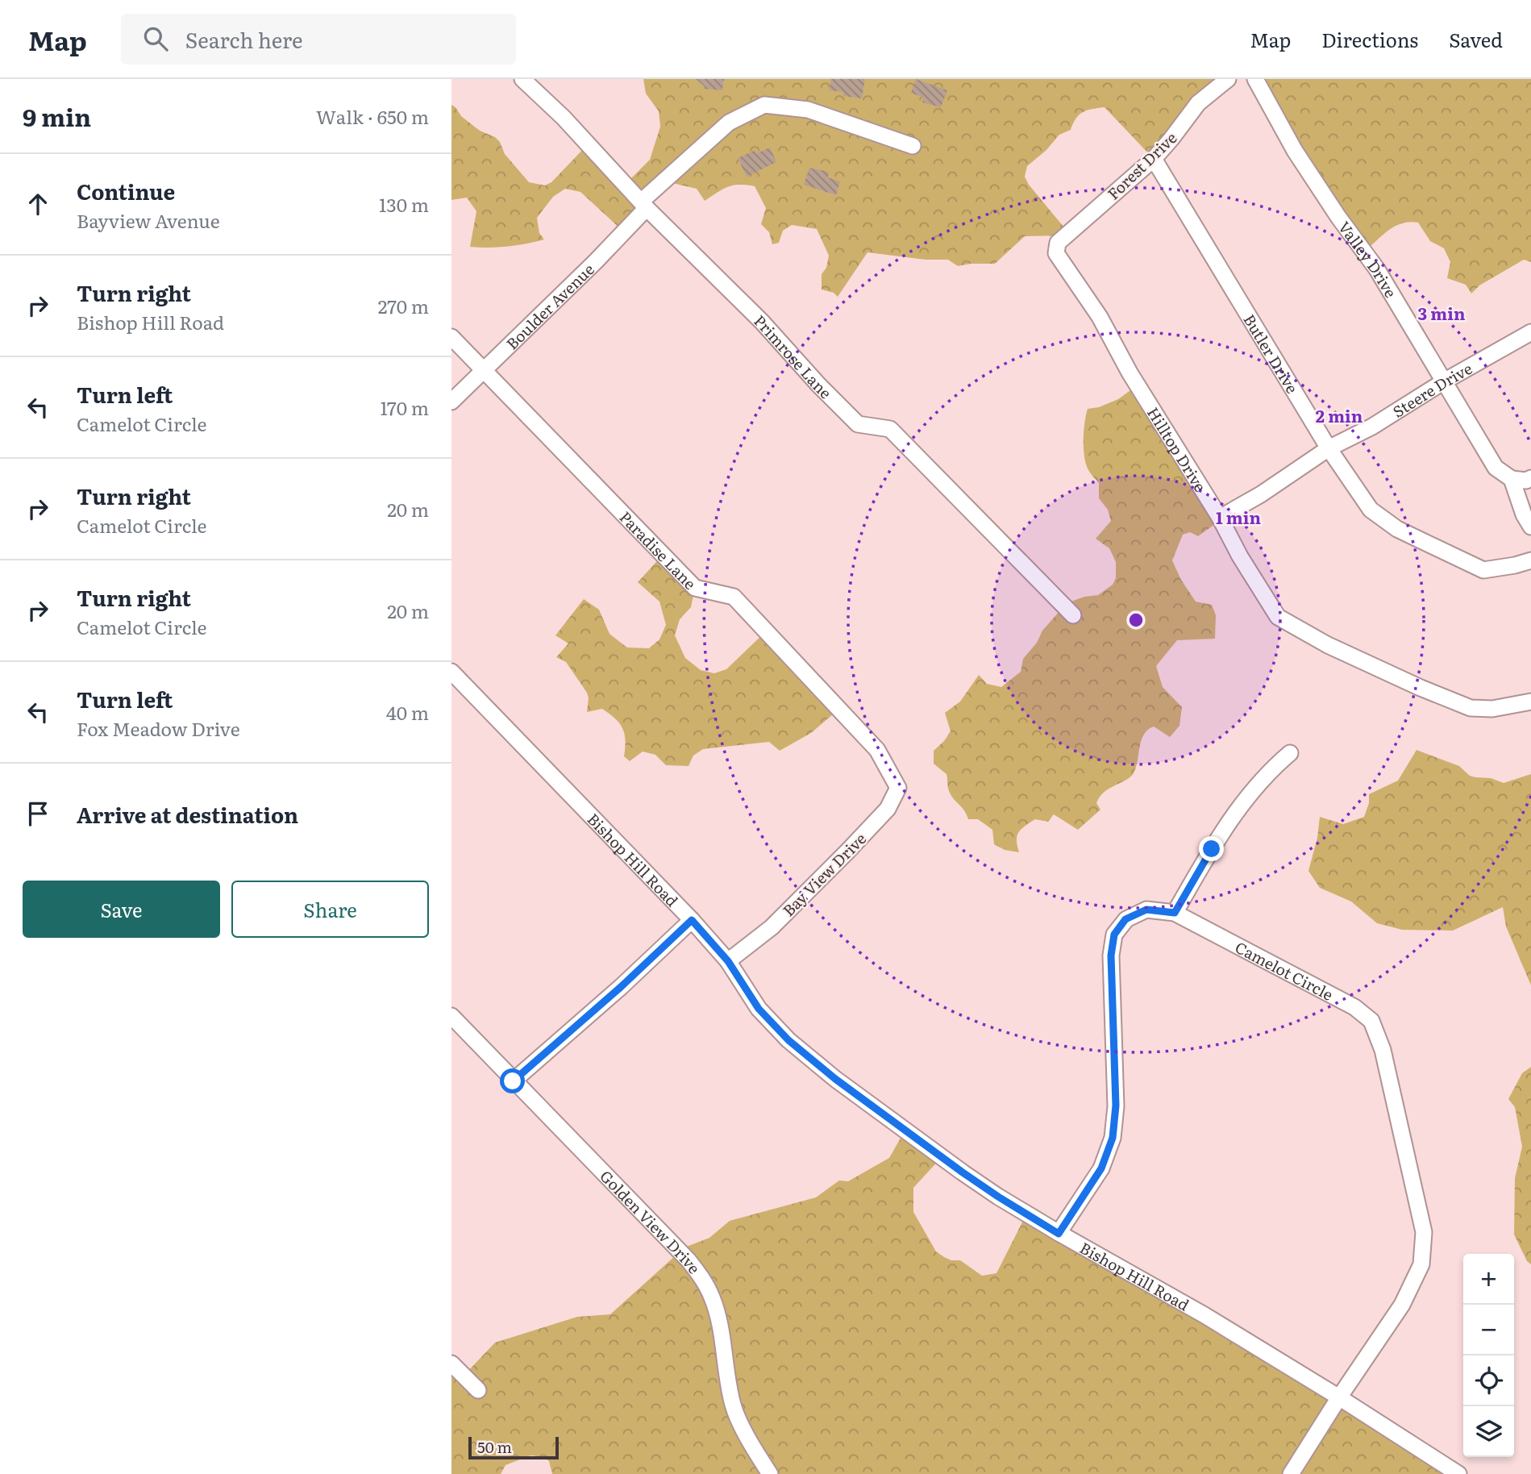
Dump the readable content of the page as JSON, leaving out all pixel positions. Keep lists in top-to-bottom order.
{
  "streets": {
    "street": [
      "Forest Drive",
      "Valley Drive",
      "Boulder Avenue",
      "Butler Drive",
      "Primrose Lane",
      "Steere Drive",
      "Hilltop Drive",
      "Paradise Lane",
      "Bishop Hill Road",
      "Bay View Drive",
      "Camelot Circle",
      "Golden View Drive"
    ]
  },
  "crossings": [
    ["Forest Drive", "Butler Drive"],
    ["Forest Drive", "Hilltop Drive"],
    ["Valley Drive", "Steere Drive"],
    ["Boulder Avenue", "Primrose Lane"],
    ["Boulder Avenue", "Paradise Lane"],
    ["Butler Drive", "Steere Drive"],
    ["Steere Drive", "Hilltop Drive"],
    ["Paradise Lane", "Bay View Drive"],
    ["Bishop Hill Road", "Bay View Drive"],
    ["Bishop Hill Road", "Camelot Circle"]
  ],
  "scale_bar": "50 m",
  "page": {
    "header": "Map",
    "search": "Search here",
    "nav": ["Map", "Directions", "Saved"],
    "heading": ["9 min", "Walk · 650 m"],
    "list": [
      ["Continue", "Bayview Avenue", "130 m"],
      ["Turn right", "Bishop Hill Road", "270 m"],
      ["Turn left", "Camelot Circle", "170 m"],
      ["Turn right", "Camelot Circle", "20 m"],
      ["Turn right", "Camelot Circle", "20 m"],
      ["Turn left", "Fox Meadow Drive", "40 m"],
      "Arrive at destination"
    ],
    "buttons": ["Save", "Share"],
    "map_buttons": ["+", "−"],
    "scale": "50 m"
  },
  "rings": ["3 min", "2 min", "1 min"]
}
